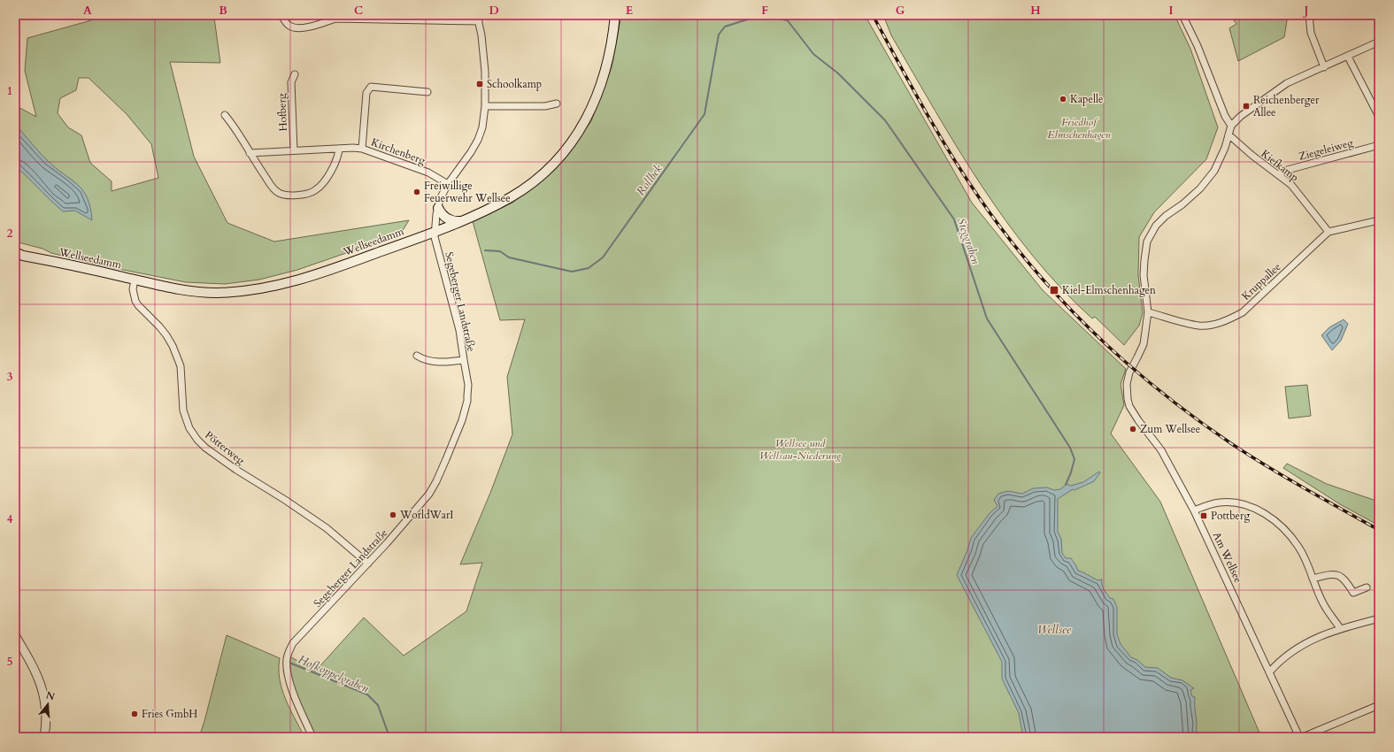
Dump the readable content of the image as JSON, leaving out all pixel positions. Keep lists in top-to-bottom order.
{
  "streets": {
    "main road": ["Wellseedamm"],
    "street": [
      "Hofberg",
      "Ziegeleiweg",
      "Kirchenberg",
      "Kiefkamp",
      "Kruppallee",
      "Segeberger Landstraße",
      "Pötterweg",
      "Am Wellsee"
    ]
  },
  "crossings": [
    ["Hofberg", "Kirchenberg"],
    ["Ziegeleiweg", "Kiefkamp"],
    ["Kirchenberg", "Segeberger Landstraße"],
    ["Kiefkamp", "Kruppallee"],
    ["Wellseedamm", "Segeberger Landstraße"],
    ["Wellseedamm", "Pötterweg"],
    ["Kruppallee", "Am Wellsee"],
    ["Segeberger Landstraße", "Pötterweg"]
  ],
  "water": [
    "Rollbek",
    "Steggraben",
    "Wellsee",
    "Hofkoppelgraben"
  ],
  "parks": ["Friedhof Elmschenhagen", "Wellsee und Wellsau-Niederung"],
  "places": {
    "transit": [
      "Schoolkamp",
      "Reichenberger Allee",
      "Kiel-Elmschenhagen",
      "Pottberg"
    ],
    "other": [
      "Kapelle",
      "Freiwillige Feuerwehr Wellsee",
      "Zum Wellsee",
      "WorldWarI",
      "Fries GmbH"
    ]
  },
  "north": "top",
  "grid": {
    "columns": [
      "A",
      "B",
      "C",
      "D",
      "E",
      "F",
      "G",
      "H",
      "I",
      "J"
    ],
    "rows": [
      "1",
      "2",
      "3",
      "4",
      "5"
    ]
  }
}
